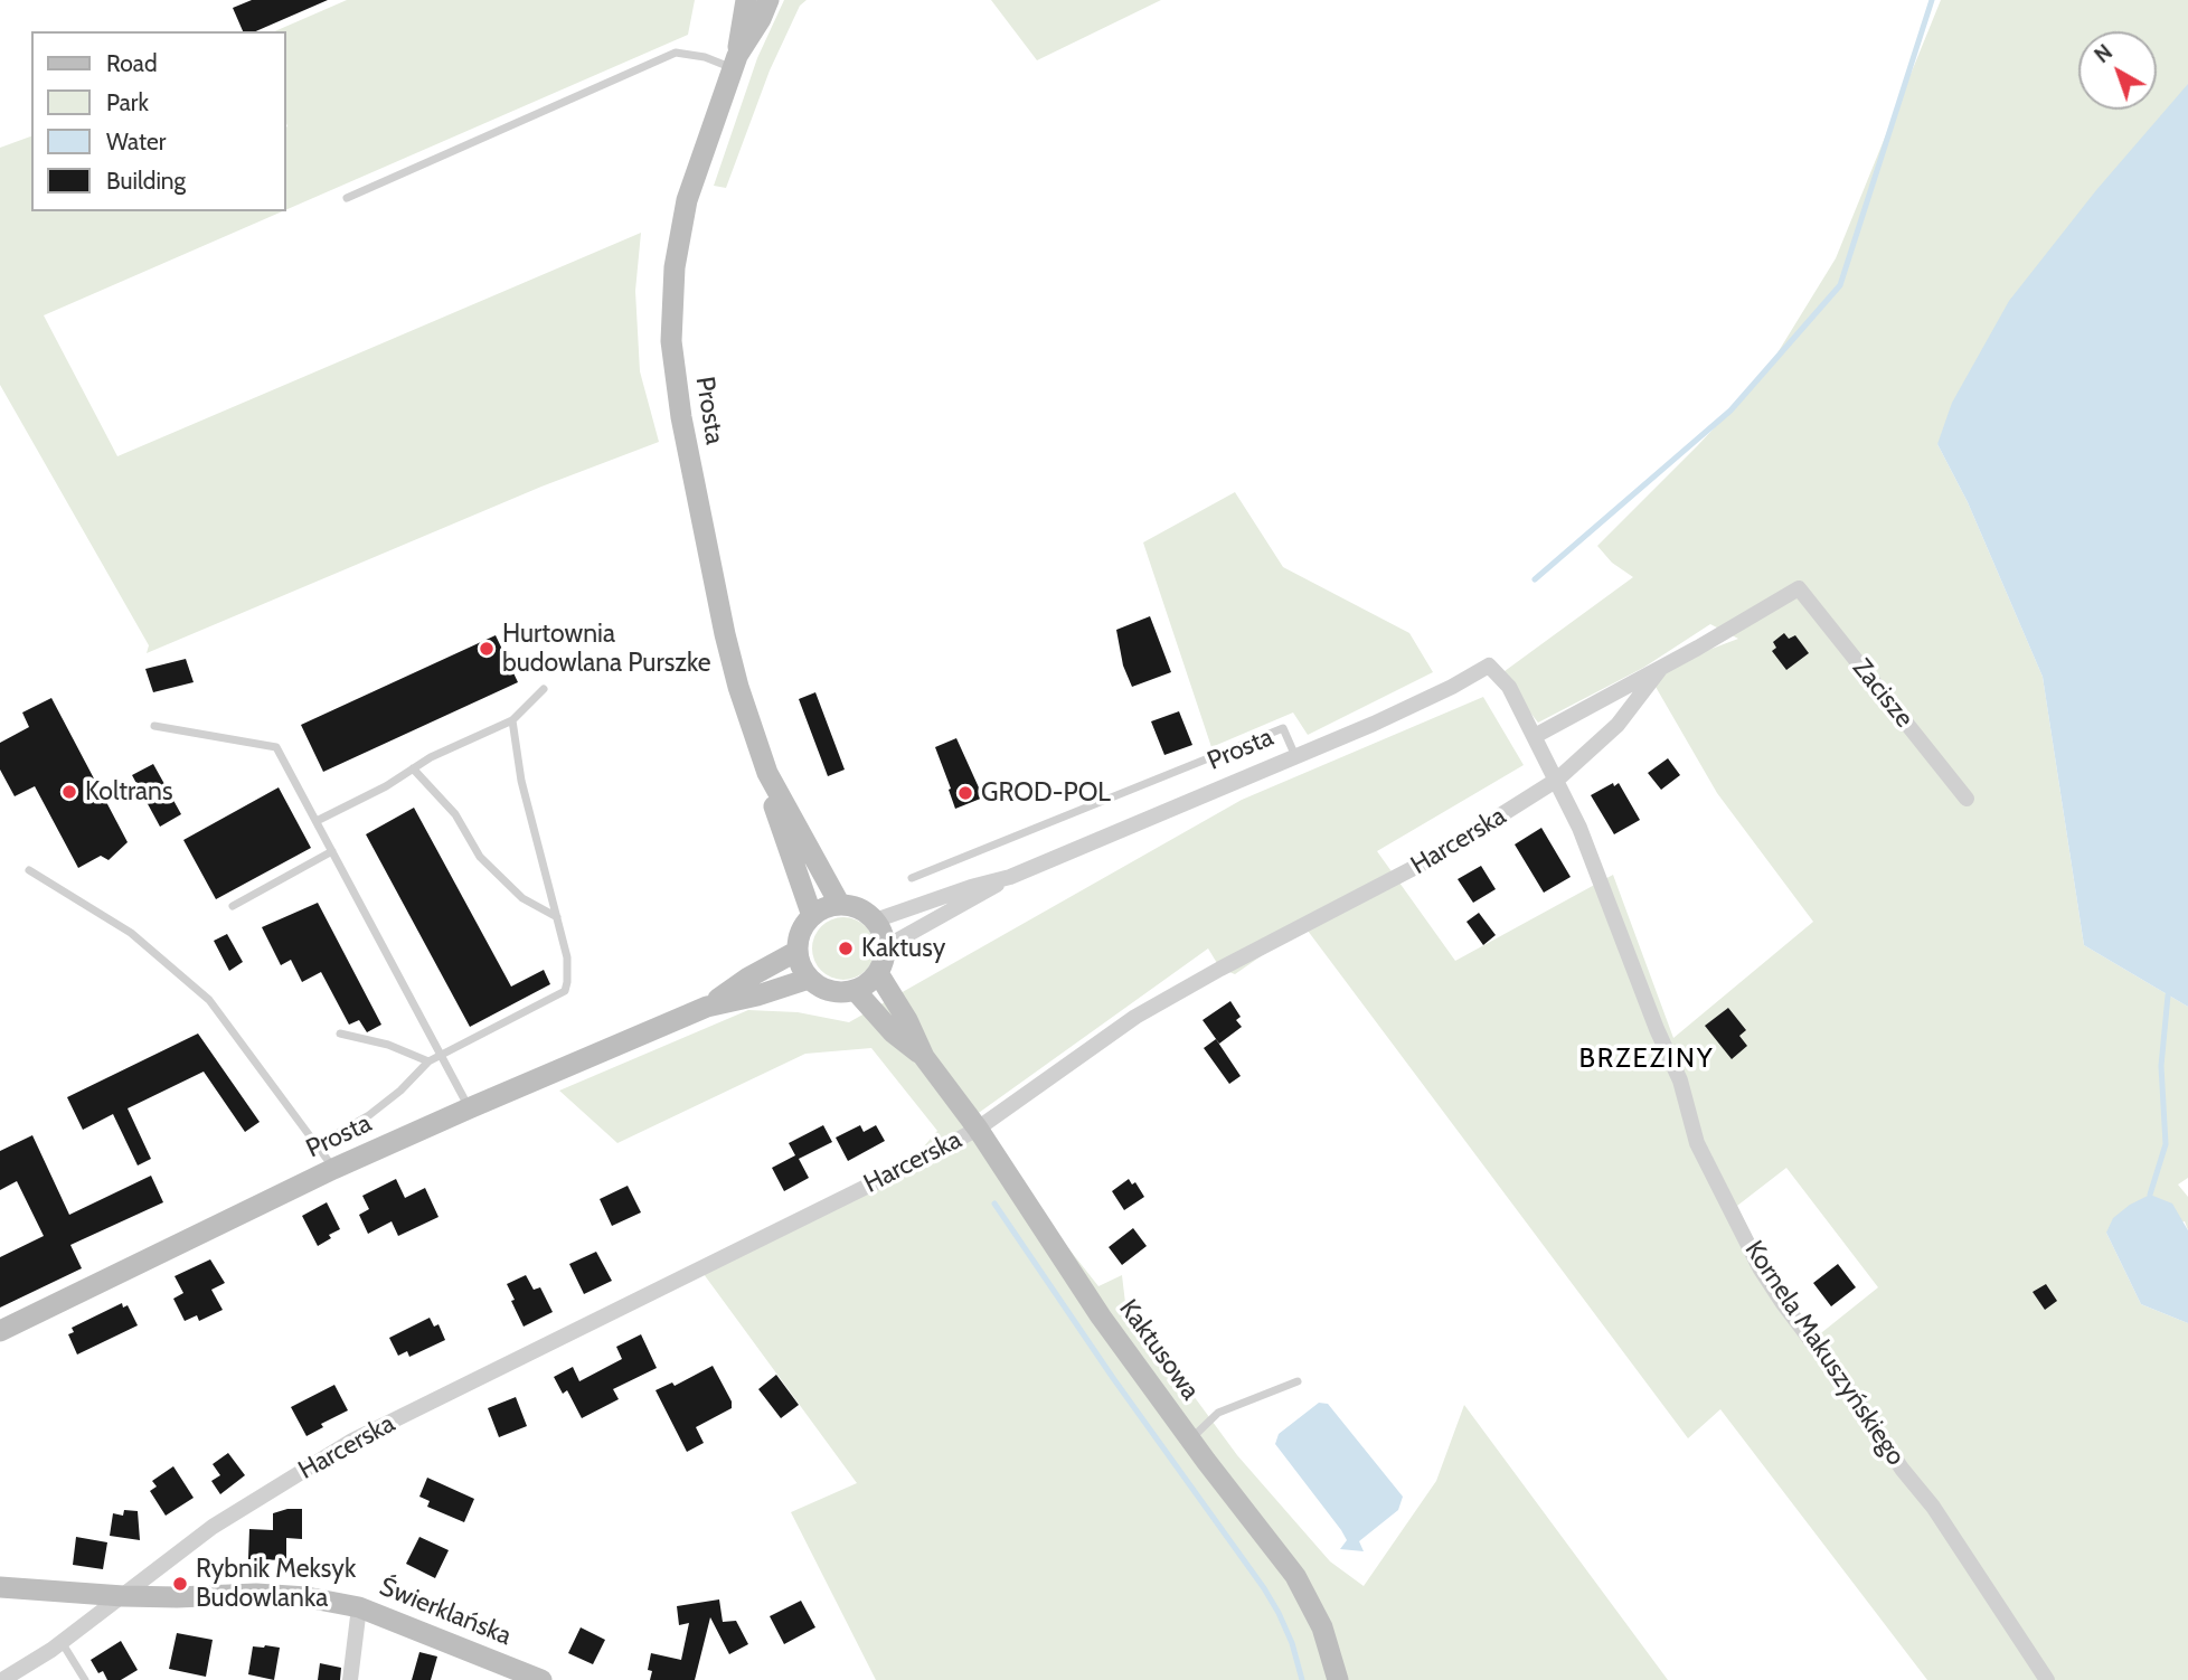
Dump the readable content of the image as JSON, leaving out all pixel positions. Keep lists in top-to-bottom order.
{
  "streets": {
    "main road": ["Prosta", "Kaktusowa", "Świerklańska"],
    "street": ["Zacisze", "Harcerska", "Kornela Makuszyńskiego"]
  },
  "crossings": [
    ["Prosta", "Kaktusowa"],
    ["Prosta", "Kornela Makuszyńskiego"],
    ["Zacisze", "Harcerska"],
    ["Harcerska", "Kaktusowa"],
    ["Harcerska", "Kornela Makuszyńskiego"],
    ["Harcerska", "Świerklańska"]
  ],
  "districts": ["BRZEZINY"],
  "places": [
    "Hurtownia budowlana Purszke",
    "Koltrans",
    "GROD-POL",
    "Kaktusy",
    "Rybnik Meksyk Budowlanka"
  ],
  "legend": [
    "Road",
    "Park",
    "Water",
    "Building"
  ],
  "north": "top left"
}
